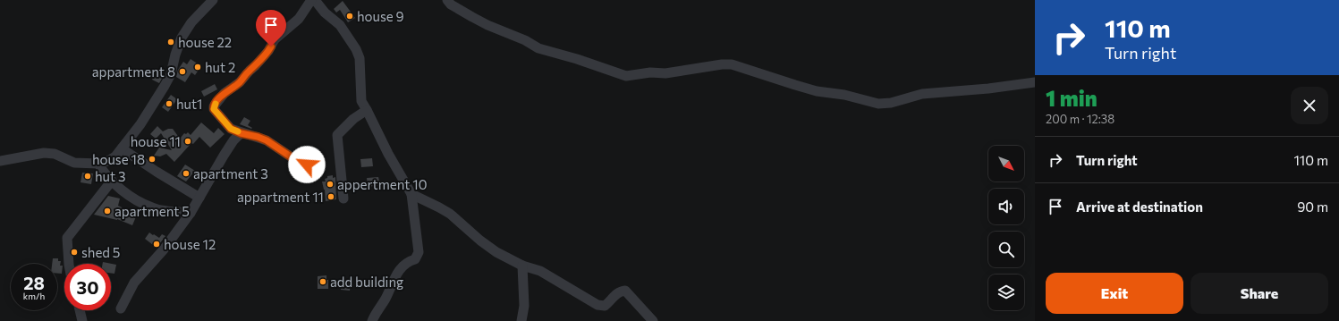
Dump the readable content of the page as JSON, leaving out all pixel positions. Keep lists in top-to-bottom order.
{
  "places": [
    "house 9",
    "house 22",
    "hut 2",
    "appartment 8",
    "hut1",
    "house 11",
    "house 18",
    "apartment 3",
    "hut 3",
    "appertment 10",
    "appartment 11",
    "apartment 5",
    "house 12",
    "shed 5",
    "add building"
  ],
  "north": "bottom right",
  "page": {
    "turn": ["110 m", "Turn right"],
    "heading": ["1 min", "200 m · 12:38"],
    "list": [
      {
        "name": "Turn right",
        "value": "110 m"
      },
      {
        "name": "Arrive at destination",
        "value": "90 m"
      }
    ],
    "speed": "28 km/h",
    "limit": "30",
    "buttons": ["Exit", "Share"]
  }
}
